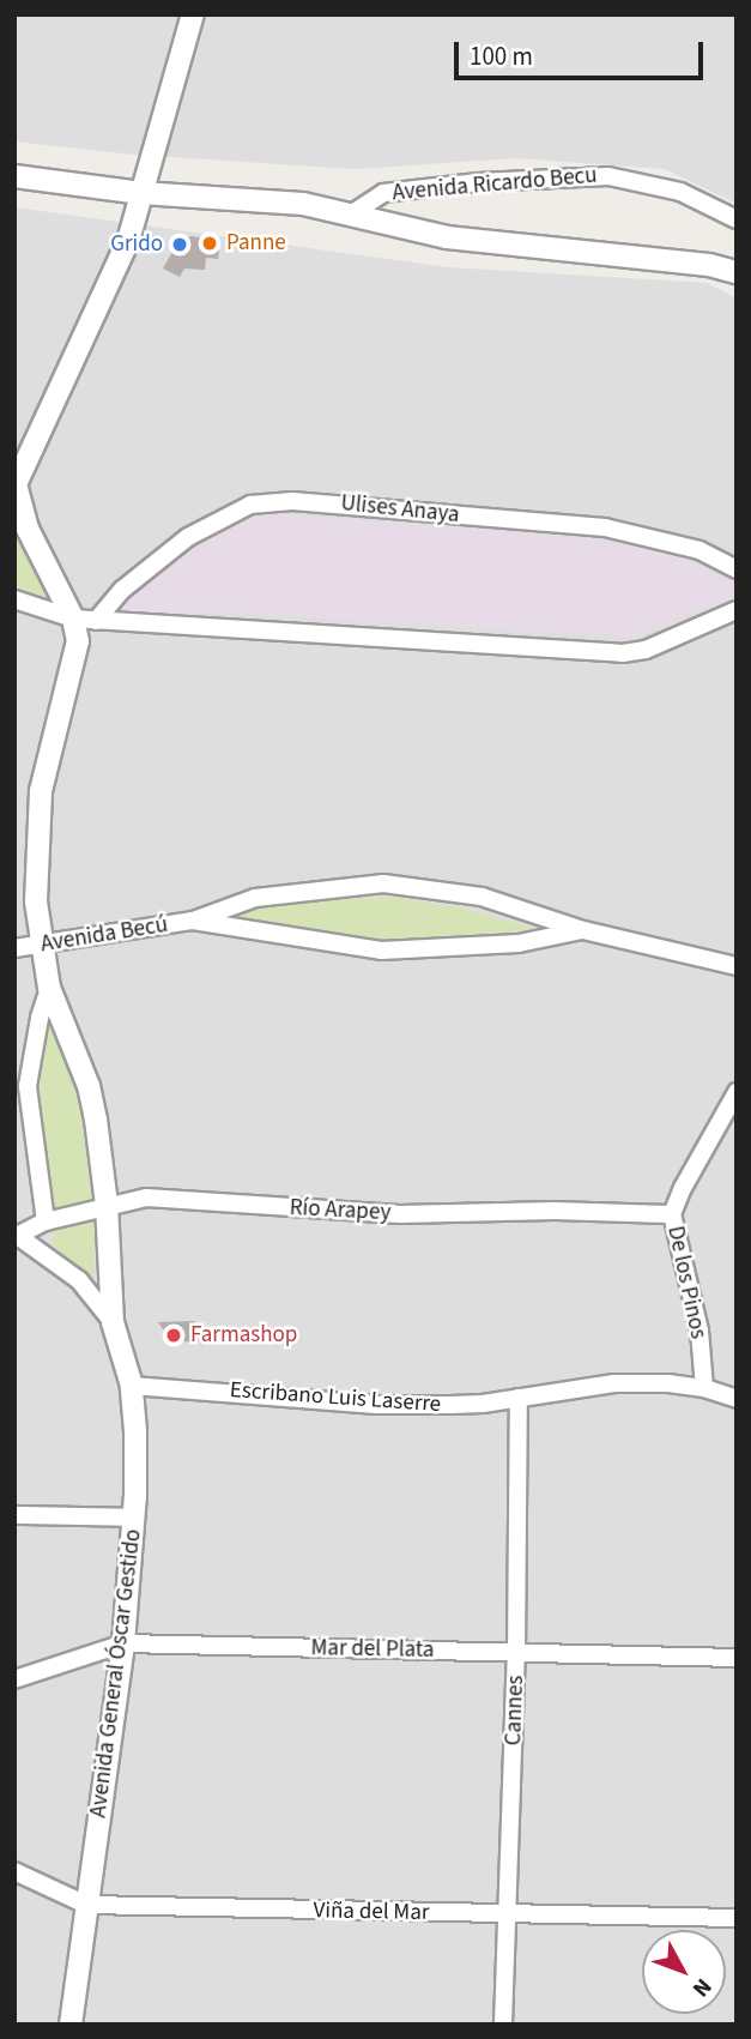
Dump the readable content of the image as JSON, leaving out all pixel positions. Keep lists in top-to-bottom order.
{
  "streets": {
    "street": [
      "Avenida Ricardo Becu",
      "Ulises Anaya",
      "Avenida Becú",
      "Río Arapey",
      "De los Pinos",
      "Escribano Luis Laserre",
      "Mar del Plata",
      "Avenida General Óscar Gestido",
      "Cannes",
      "Viña del Mar"
    ]
  },
  "crossings": [
    ["Avenida Ricardo Becu", "Avenida General Óscar Gestido"],
    ["Avenida Becú", "Avenida General Óscar Gestido"],
    ["Río Arapey", "De los Pinos"],
    ["Río Arapey", "Avenida General Óscar Gestido"],
    ["De los Pinos", "Escribano Luis Laserre"],
    ["Escribano Luis Laserre", "Avenida General Óscar Gestido"],
    ["Escribano Luis Laserre", "Cannes"],
    ["Mar del Plata", "Avenida General Óscar Gestido"],
    ["Mar del Plata", "Cannes"],
    ["Avenida General Óscar Gestido", "Viña del Mar"],
    ["Cannes", "Viña del Mar"]
  ],
  "places": ["Panne", "Grido", "Farmashop"],
  "scale_bar": "100 m",
  "north": "bottom right"
}
